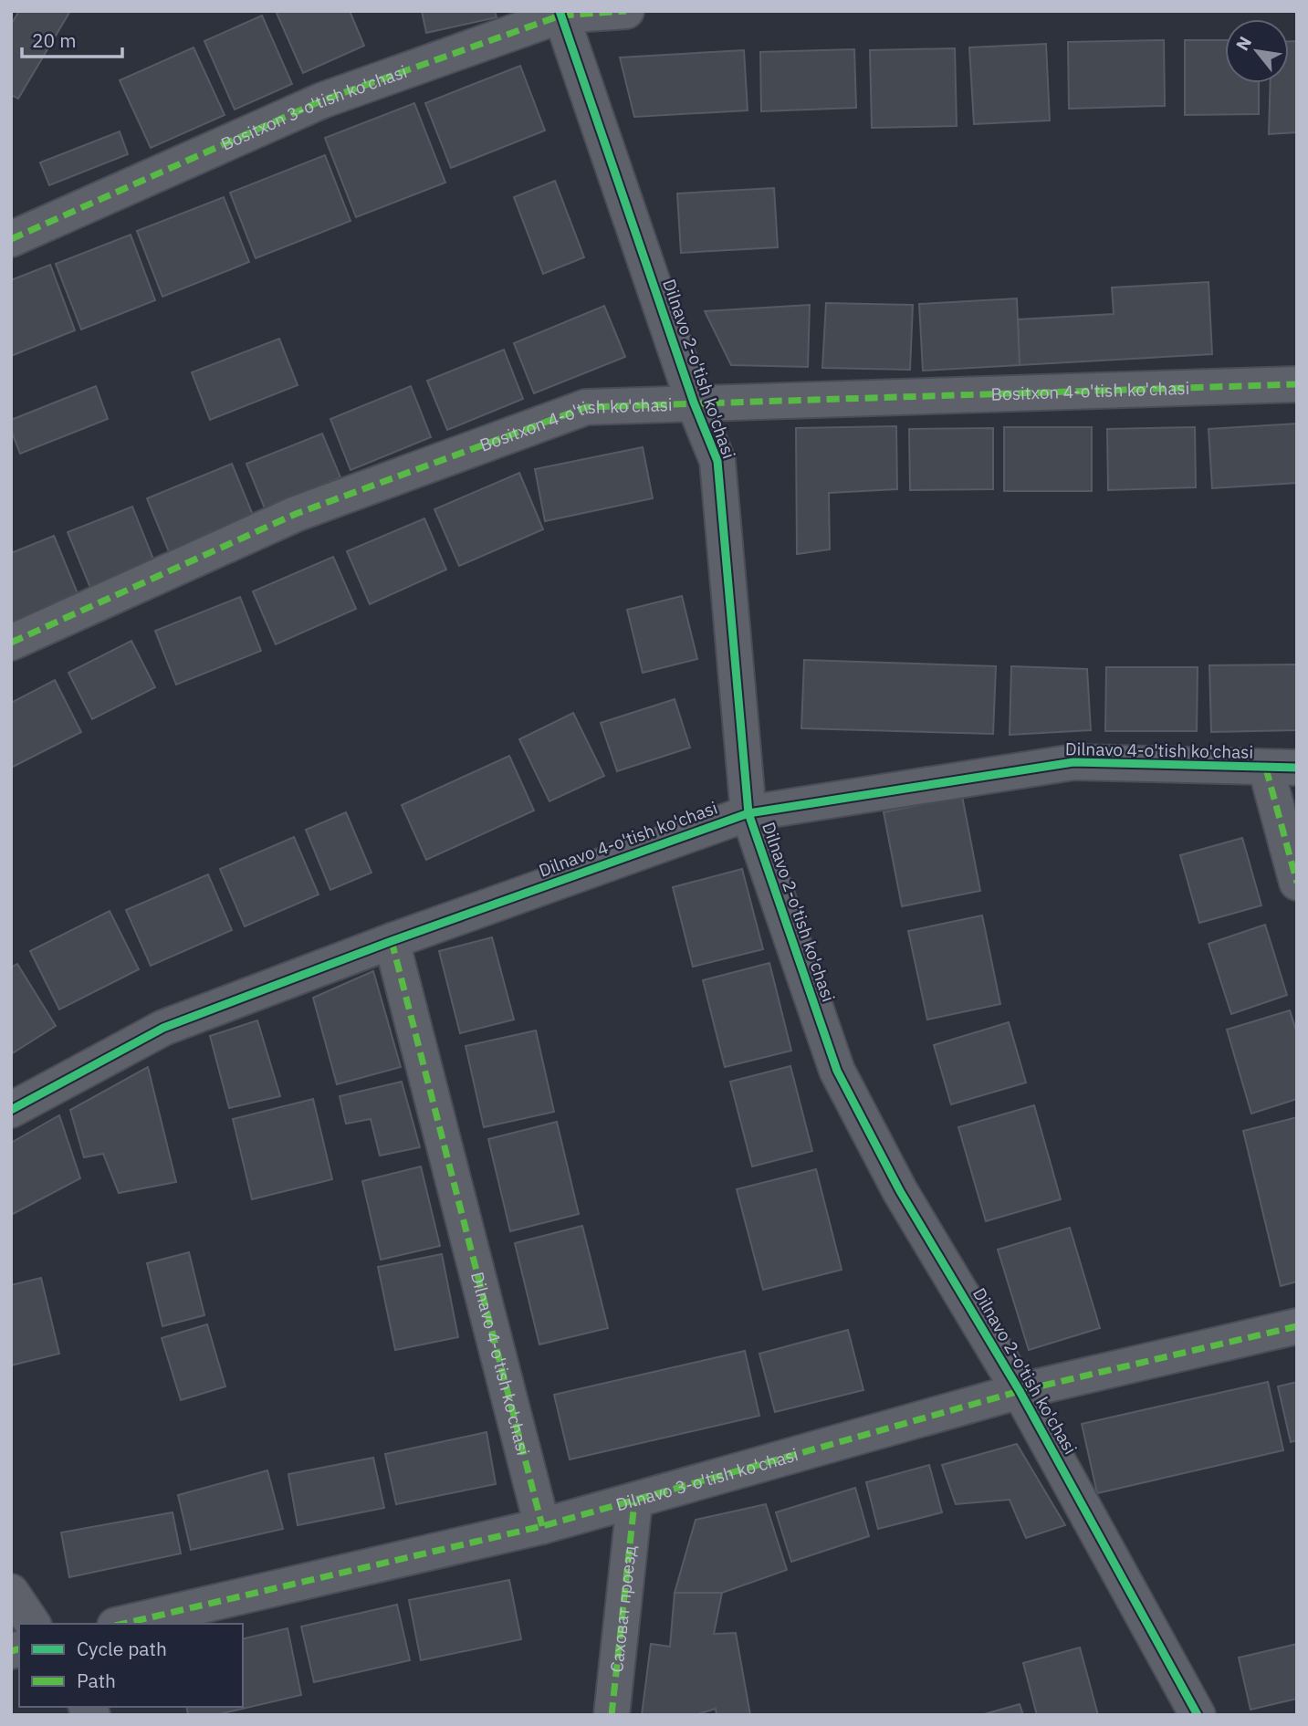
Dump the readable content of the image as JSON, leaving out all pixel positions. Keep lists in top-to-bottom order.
{
  "streets": {
    "street": [
      "Bositxon 3-o'tish ko'chasi",
      "Dilnavo 2-o'tish ko'chasi",
      "Bositxon 4-o'tish ko'chasi",
      "Dilnavo 4-o'tish ko'chasi",
      "Dilnavo 3-o'tish ko'chasi",
      "Саховат проезд"
    ]
  },
  "crossings": [
    ["Bositxon 3-o'tish ko'chasi", "Dilnavo 2-o'tish ko'chasi"],
    ["Dilnavo 2-o'tish ko'chasi", "Bositxon 4-o'tish ko'chasi"],
    ["Dilnavo 2-o'tish ko'chasi", "Dilnavo 4-o'tish ko'chasi"],
    ["Dilnavo 2-o'tish ko'chasi", "Dilnavo 3-o'tish ko'chasi"],
    ["Dilnavo 4-o'tish ko'chasi", "Dilnavo 3-o'tish ko'chasi"],
    ["Dilnavo 3-o'tish ko'chasi", "Саховат проезд"]
  ],
  "legend": ["Cycle path", "Path"],
  "scale_bar": "20 m",
  "north": "top left"
}
